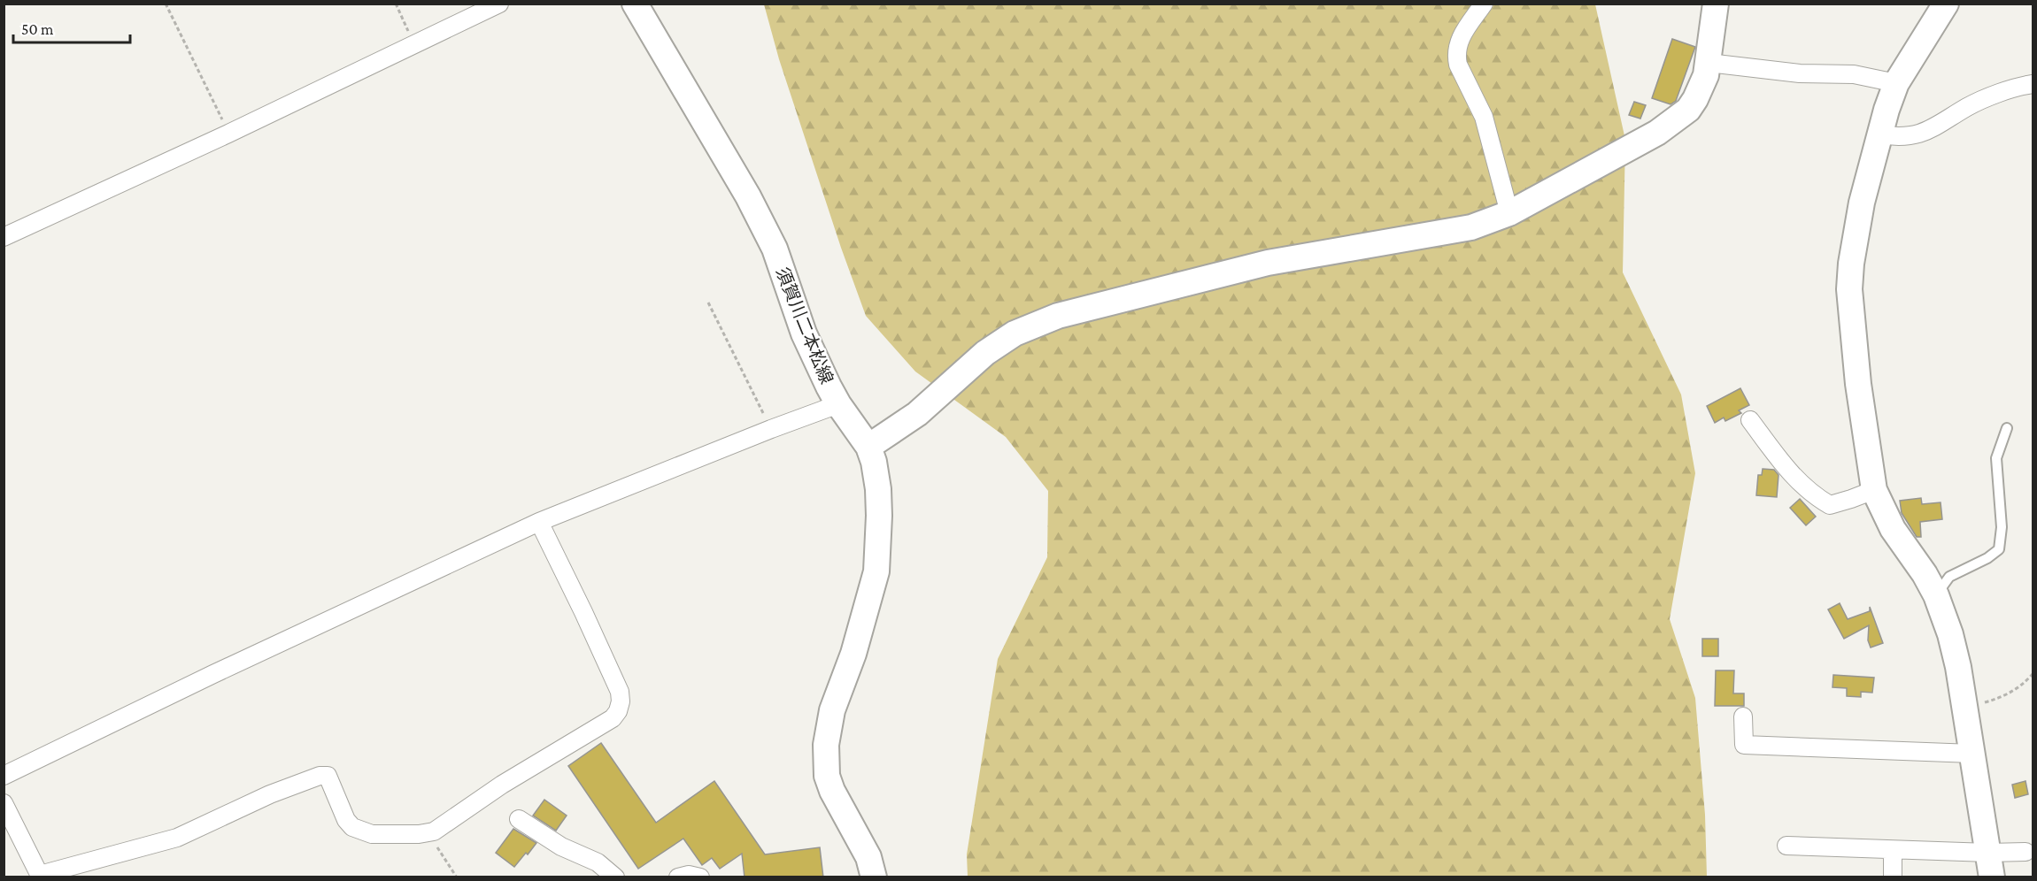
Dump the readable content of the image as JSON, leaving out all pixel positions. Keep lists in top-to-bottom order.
{
  "streets": {
    "street": ["須賀川二本松線"]
  },
  "scale_bar": "50 m"
}
